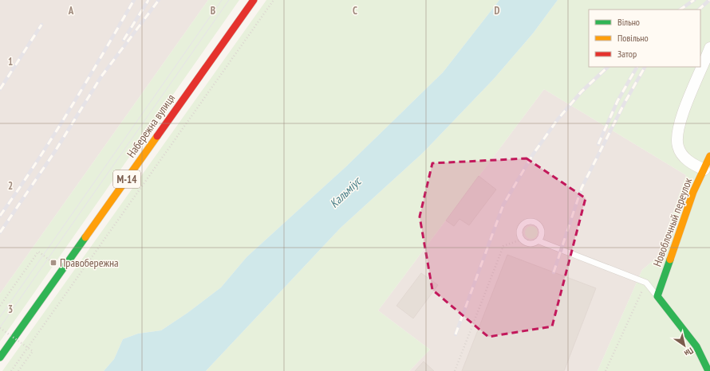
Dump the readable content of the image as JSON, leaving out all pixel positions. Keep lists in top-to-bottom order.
{
  "streets": {
    "main road": ["Набережна вулиця", "М-14", "Новоблочный переулок"]
  },
  "water": ["Кальміус"],
  "places": {
    "transit": ["Правобережна"]
  },
  "legend": ["Вільно", "Повільно", "Затор"],
  "north": "bottom right",
  "grid": {
    "columns": [
      "A",
      "B",
      "C",
      "D"
    ],
    "rows": ["1", "2", "3"]
  }
}
